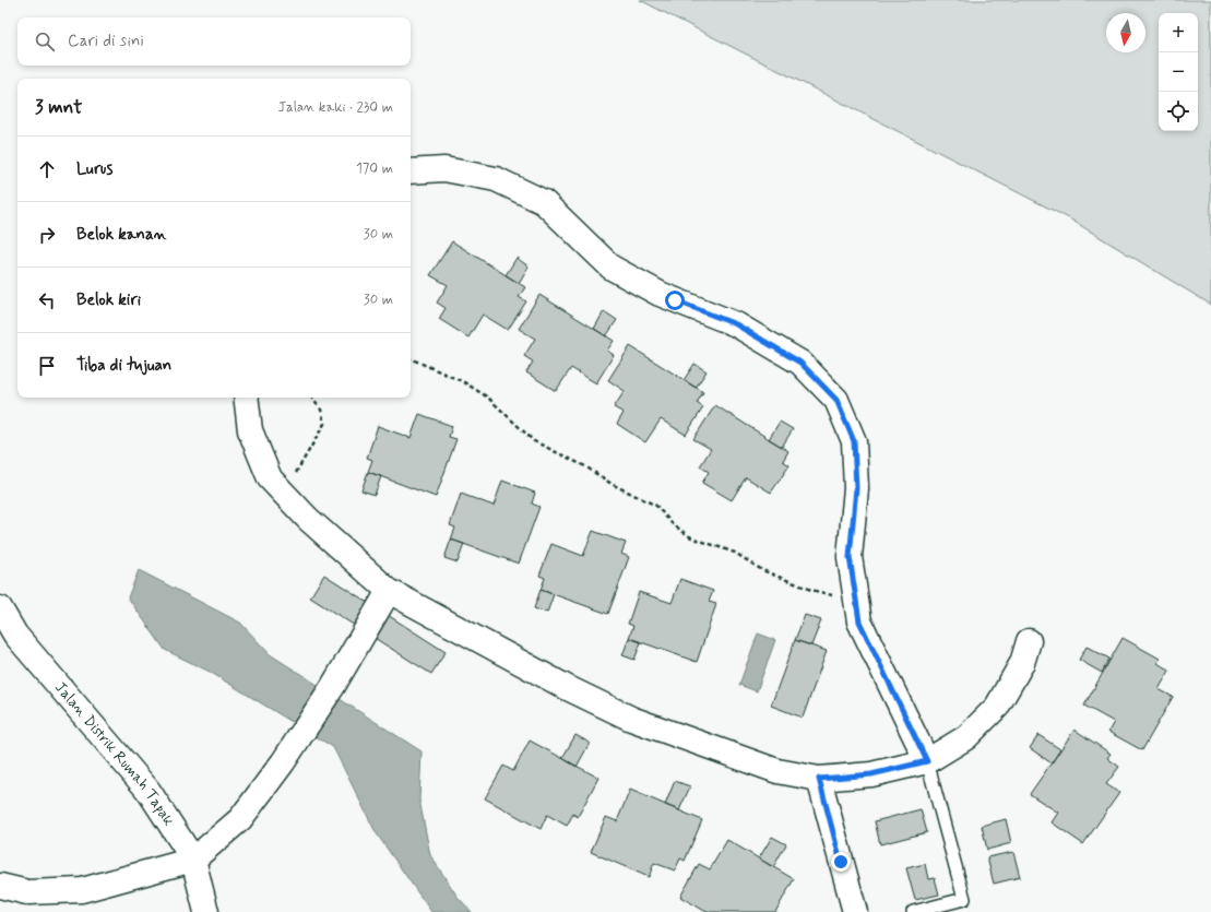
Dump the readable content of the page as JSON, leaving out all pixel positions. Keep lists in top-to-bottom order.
{
  "streets": {
    "street": ["Jalan Distrik Rumah Tapak"]
  },
  "north": "bottom",
  "page": {
    "map_buttons": ["+", "−"],
    "search": "Cari di sini",
    "heading": ["3 mnt", "Jalan kaki · 230 m"],
    "list": [
      ["Lurus", "170 m"],
      ["Belok kanan", "30 m"],
      ["Belok kiri", "30 m"],
      "Tiba di tujuan"
    ]
  }
}
